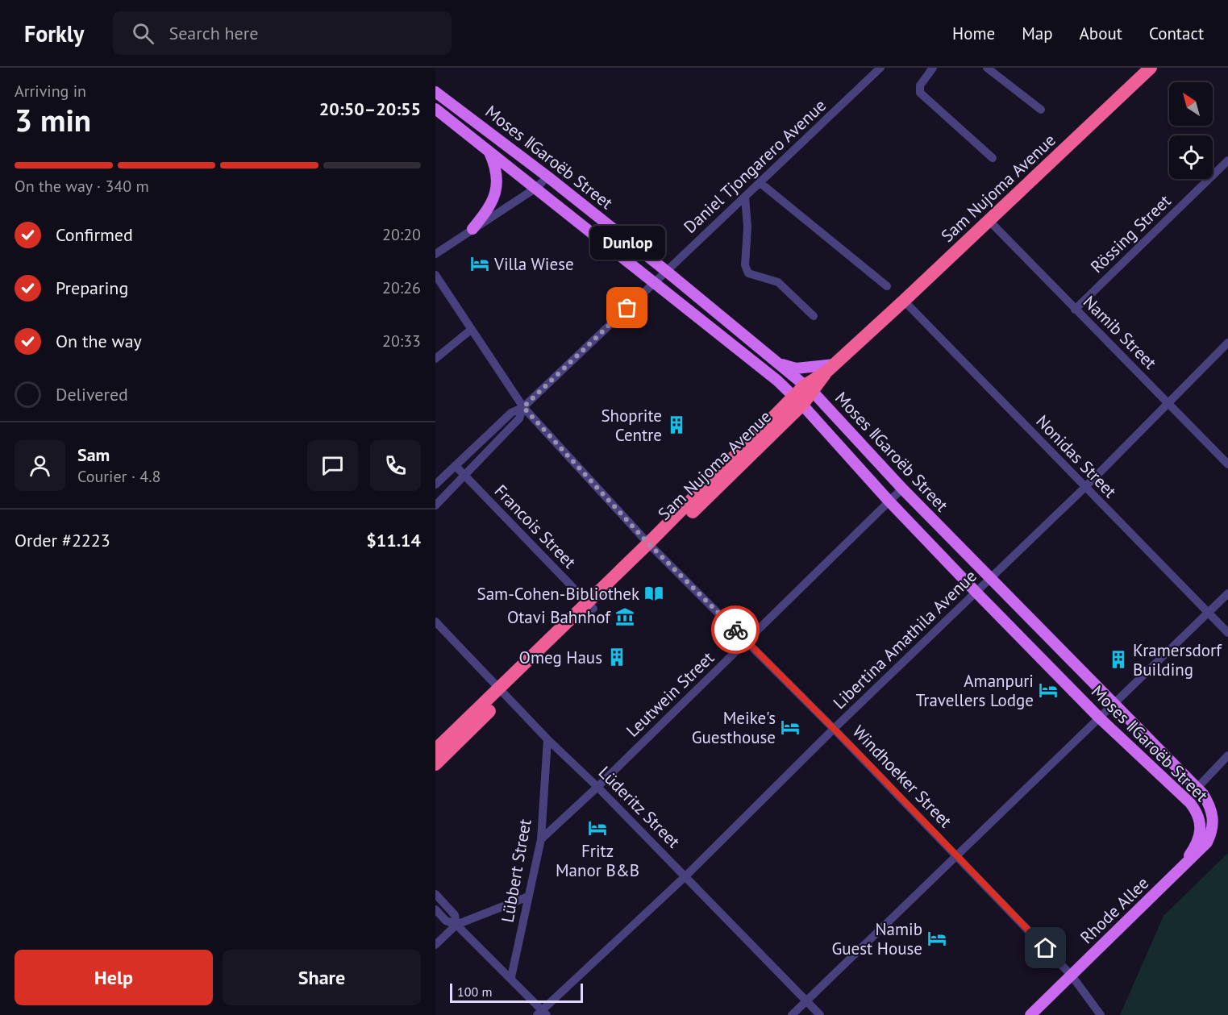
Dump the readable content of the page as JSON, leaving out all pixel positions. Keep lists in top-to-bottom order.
{
  "streets": {
    "highway": ["Sam Nujoma Avenue"],
    "main road": ["Moses ǁGaroëb Street", "Rhode Allee"],
    "street": [
      "Daniel Tjongarero Avenue",
      "Rössing Street",
      "Namib Street",
      "Nonidas Street",
      "Francois Street",
      "Libertina Amathila Avenue",
      "Leutwein Street",
      "Windhoeker Street",
      "Lüderitz Street",
      "Lübbert Street"
    ]
  },
  "crossings": [
    ["Moses ǁGaroëb Street", "Daniel Tjongarero Avenue"],
    ["Moses ǁGaroëb Street", "Sam Nujoma Avenue"],
    ["Moses ǁGaroëb Street", "Libertina Amathila Avenue"],
    ["Moses ǁGaroëb Street", "Leutwein Street"],
    ["Moses ǁGaroëb Street", "Rhode Allee"],
    ["Daniel Tjongarero Avenue", "Francois Street"],
    ["Daniel Tjongarero Avenue", "Windhoeker Street"],
    ["Sam Nujoma Avenue", "Namib Street"],
    ["Sam Nujoma Avenue", "Nonidas Street"],
    ["Sam Nujoma Avenue", "Francois Street"],
    ["Sam Nujoma Avenue", "Windhoeker Street"],
    ["Sam Nujoma Avenue", "Lüderitz Street"],
    ["Rössing Street", "Namib Street"],
    ["Namib Street", "Libertina Amathila Avenue"],
    ["Nonidas Street", "Libertina Amathila Avenue"],
    ["Libertina Amathila Avenue", "Windhoeker Street"],
    ["Libertina Amathila Avenue", "Lüderitz Street"],
    ["Leutwein Street", "Windhoeker Street"],
    ["Leutwein Street", "Lüderitz Street"],
    ["Leutwein Street", "Lübbert Street"],
    ["Windhoeker Street", "Rhode Allee"],
    ["Lüderitz Street", "Lübbert Street"]
  ],
  "places": {
    "hotel": [
      "Villa Wiese",
      "Amanpuri Travellers Lodge",
      "Meike's Guesthouse",
      "Fritz Manor B&B",
      "Namib Guest House"
    ],
    "other": ["Dunlop"],
    "building": ["Shoprite Centre", "Omeg Haus", "Kramersdorf Building"],
    "library": ["Sam-Cohen-Bibliothek"],
    "museum": ["Otavi Bahnhof"]
  },
  "scale_bar": "100 m",
  "north": "top left",
  "page": {
    "header": "Forkly",
    "search": "Search here",
    "nav": [
      "Home",
      "Map",
      "About",
      "Contact"
    ],
    "heading": ["3 min", "Arriving in", "20:50–20:55"],
    "panel": [
      "Sam",
      "Courier · 4.8",
      "Order #2223",
      "$11.14"
    ],
    "bar": "On the way · 340 m",
    "list": [
      ["Confirmed", "20:20"],
      ["Preparing", "20:26"],
      ["On the way", "20:33"],
      "Delivered"
    ],
    "bubble": "Dunlop",
    "buttons": ["Help", "Share"],
    "scale": "100 m"
  }
}
